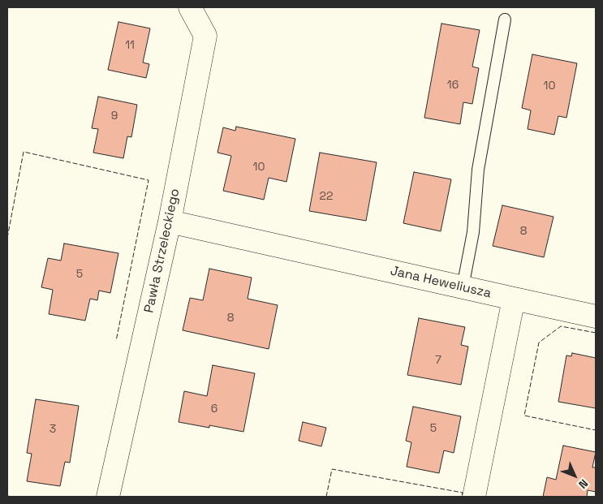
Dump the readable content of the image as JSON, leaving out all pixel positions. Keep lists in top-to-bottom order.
{
  "streets": {
    "street": ["Pawła Strzeleckiego", "Jana Heweliusza"]
  },
  "crossings": [
    ["Pawła Strzeleckiego", "Jana Heweliusza"]
  ],
  "house_numbers": [
    "11",
    "16",
    "10",
    "9",
    "10",
    "22",
    "8",
    "5",
    "8",
    "7",
    "6",
    "5",
    "3"
  ],
  "north": "bottom right"
}
